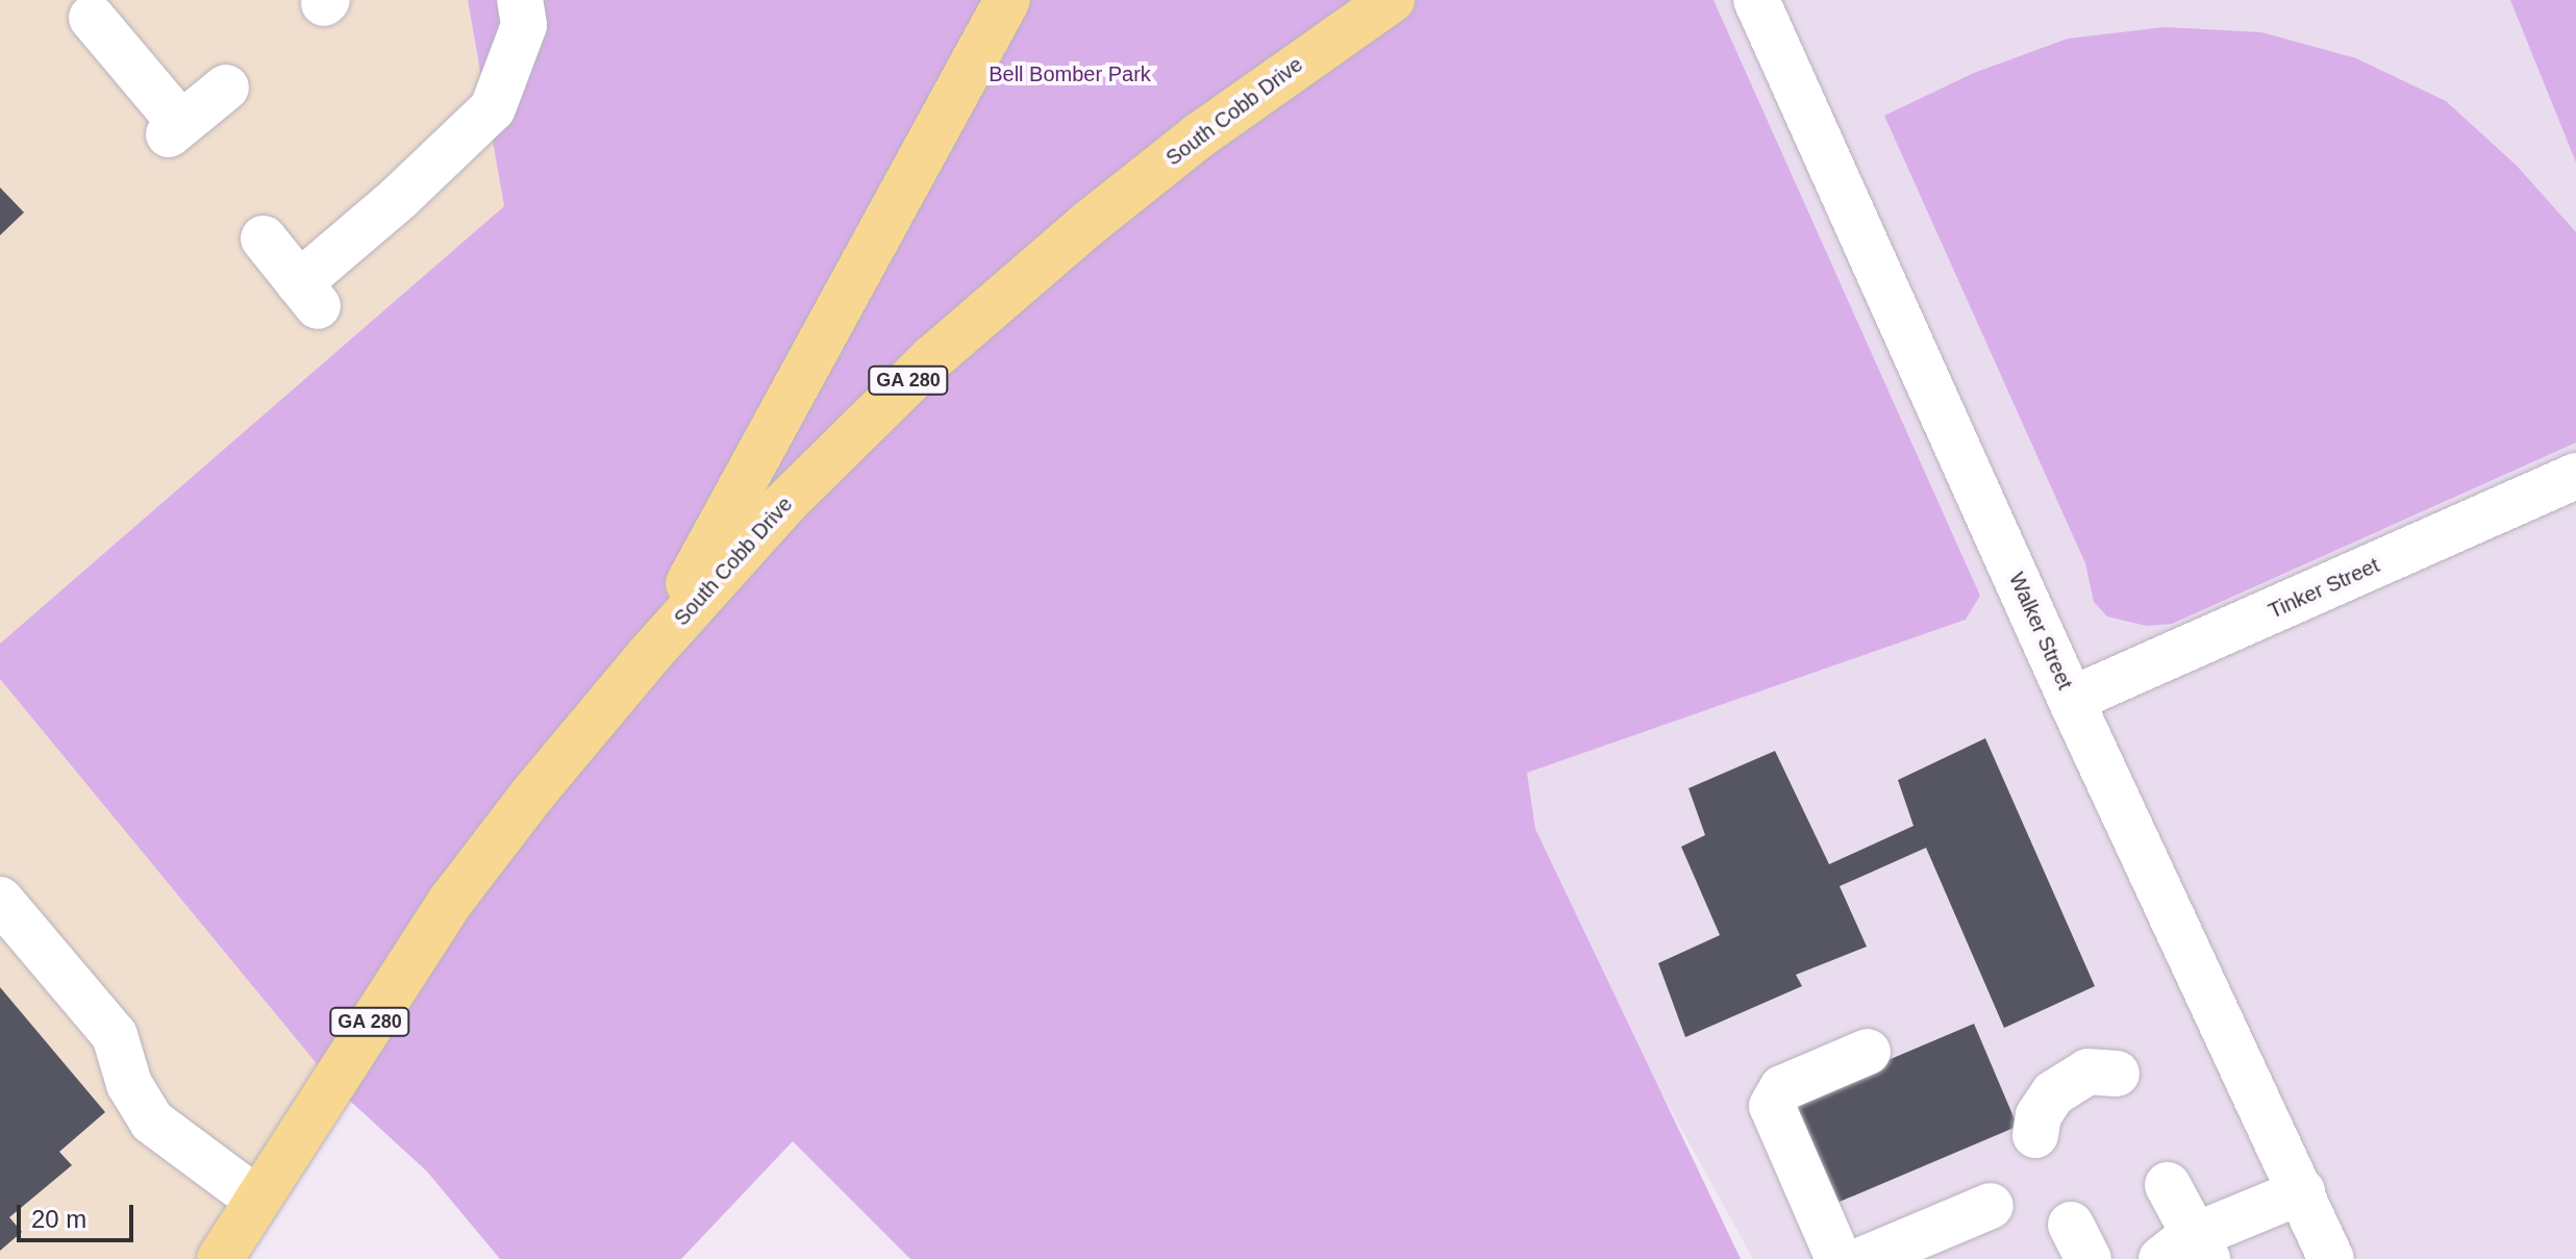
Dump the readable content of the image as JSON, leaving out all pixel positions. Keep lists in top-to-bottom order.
{
  "streets": {
    "main road": ["South Cobb Drive", "GA 280"],
    "street": ["Tinker Street", "Walker Street"]
  },
  "crossings": [
    ["Tinker Street", "Walker Street"]
  ],
  "parks": ["Bell Bomber Park"],
  "scale_bar": "20 m"
}
